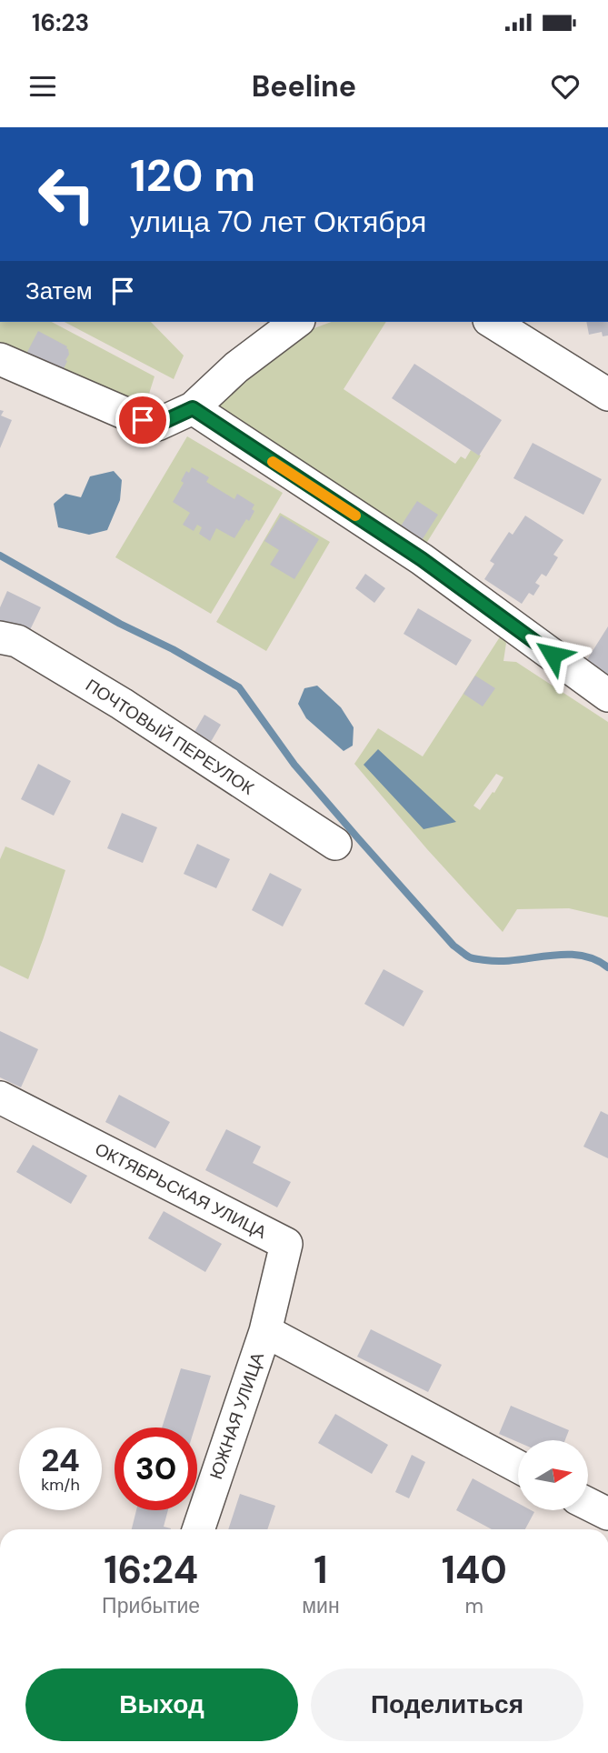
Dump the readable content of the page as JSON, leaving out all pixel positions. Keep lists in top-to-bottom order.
{
  "streets": {
    "street": ["ПОЧТОВЫЙ ПЕРЕУЛОК", "ОКТЯБРЬСКАЯ УЛИЦА", "ЮЖНАЯ УЛИЦА"]
  },
  "crossings": [
    ["ОКТЯБРЬСКАЯ УЛИЦА", "ЮЖНАЯ УЛИЦА"]
  ],
  "north": "right",
  "page": {
    "status": "16:23",
    "header": "Beeline",
    "turn": ["120 m", "улица 70 лет Октября"],
    "then": "Затем",
    "speed": "24 km/h",
    "limit": "30",
    "eta": [
      "16:24",
      "Прибытие",
      "1",
      "мин",
      "140",
      "m"
    ],
    "buttons": ["Выход", "Поделиться"]
  }
}
